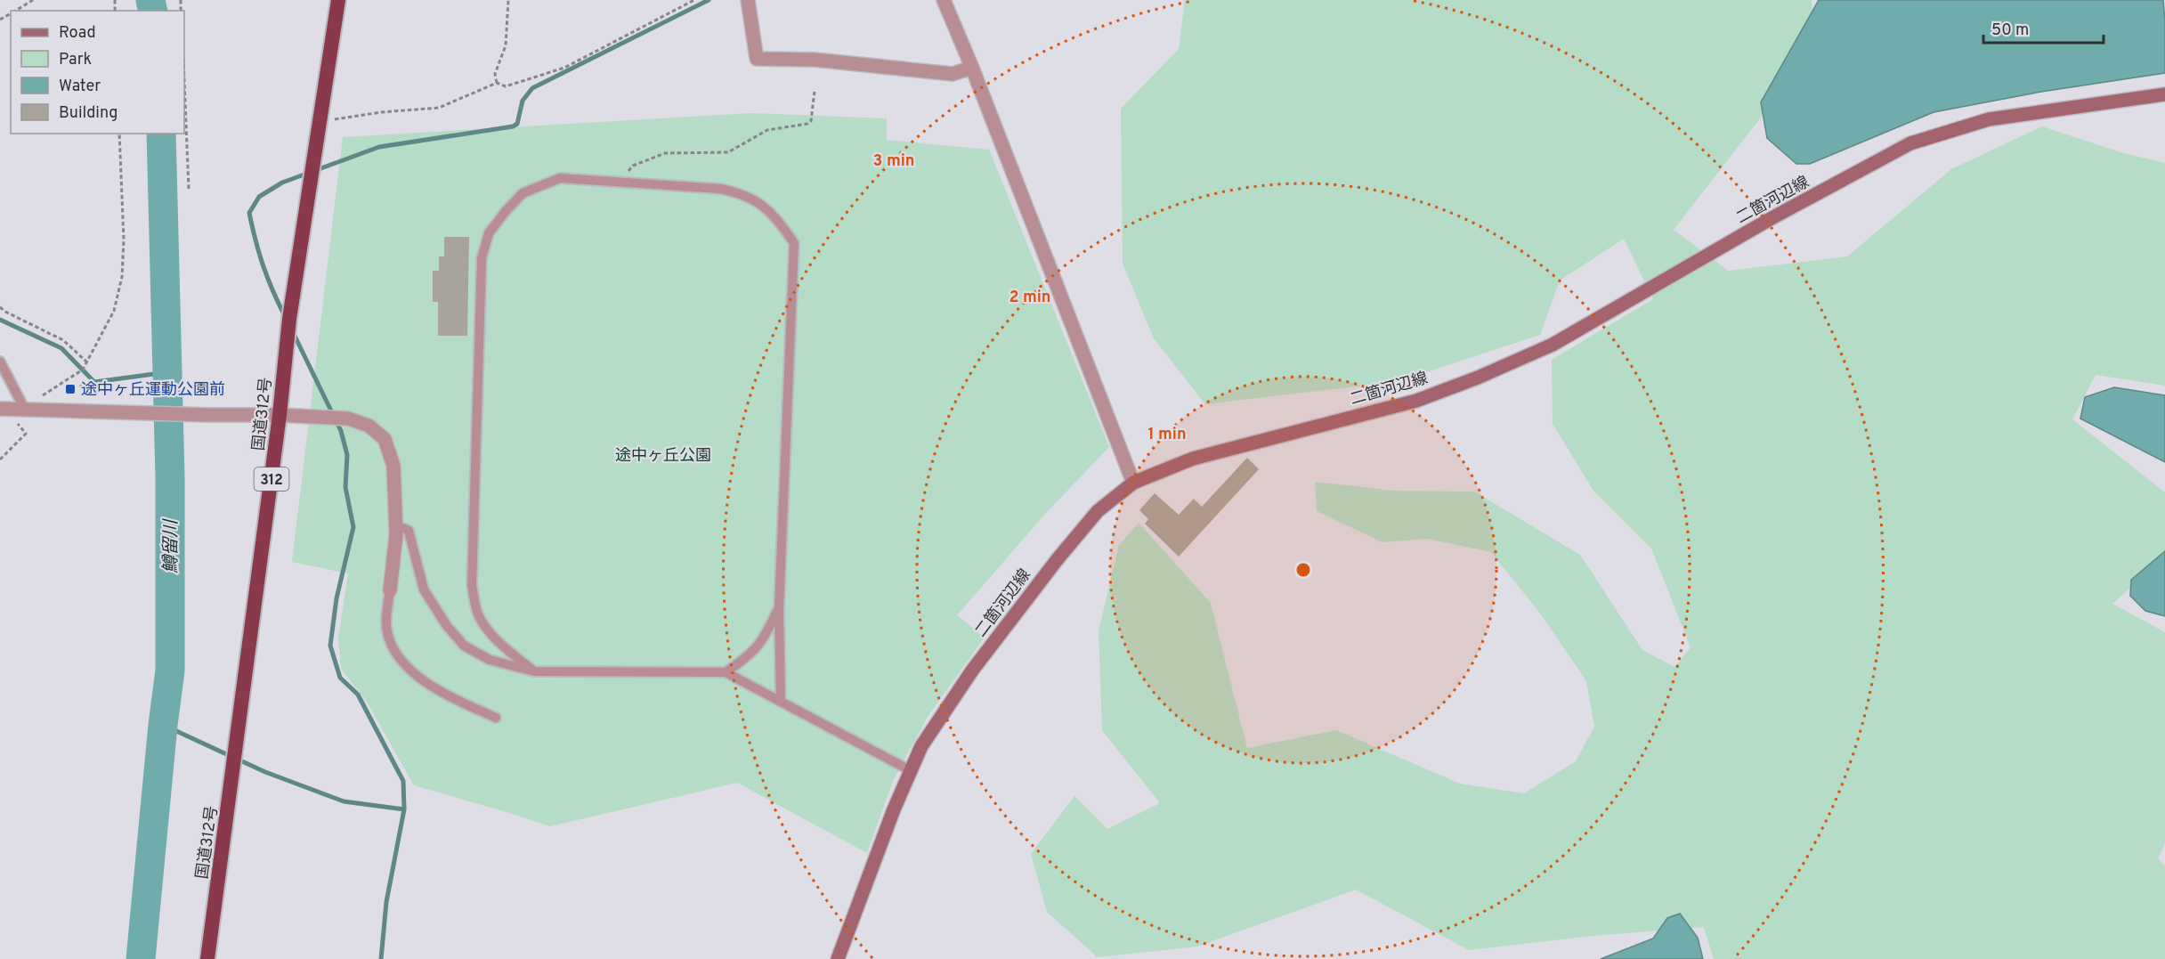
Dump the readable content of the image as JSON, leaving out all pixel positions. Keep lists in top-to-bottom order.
{
  "streets": {
    "highway": ["国道312号", "312"],
    "main road": ["二箇河辺線"]
  },
  "water": ["鱒留川"],
  "parks": ["途中ヶ丘公園"],
  "places": {
    "transit": ["途中ヶ丘運動公園前"]
  },
  "legend": [
    "Road",
    "Park",
    "Water",
    "Building"
  ],
  "scale_bar": "50 m",
  "rings": ["3 min", "2 min", "1 min"]
}
